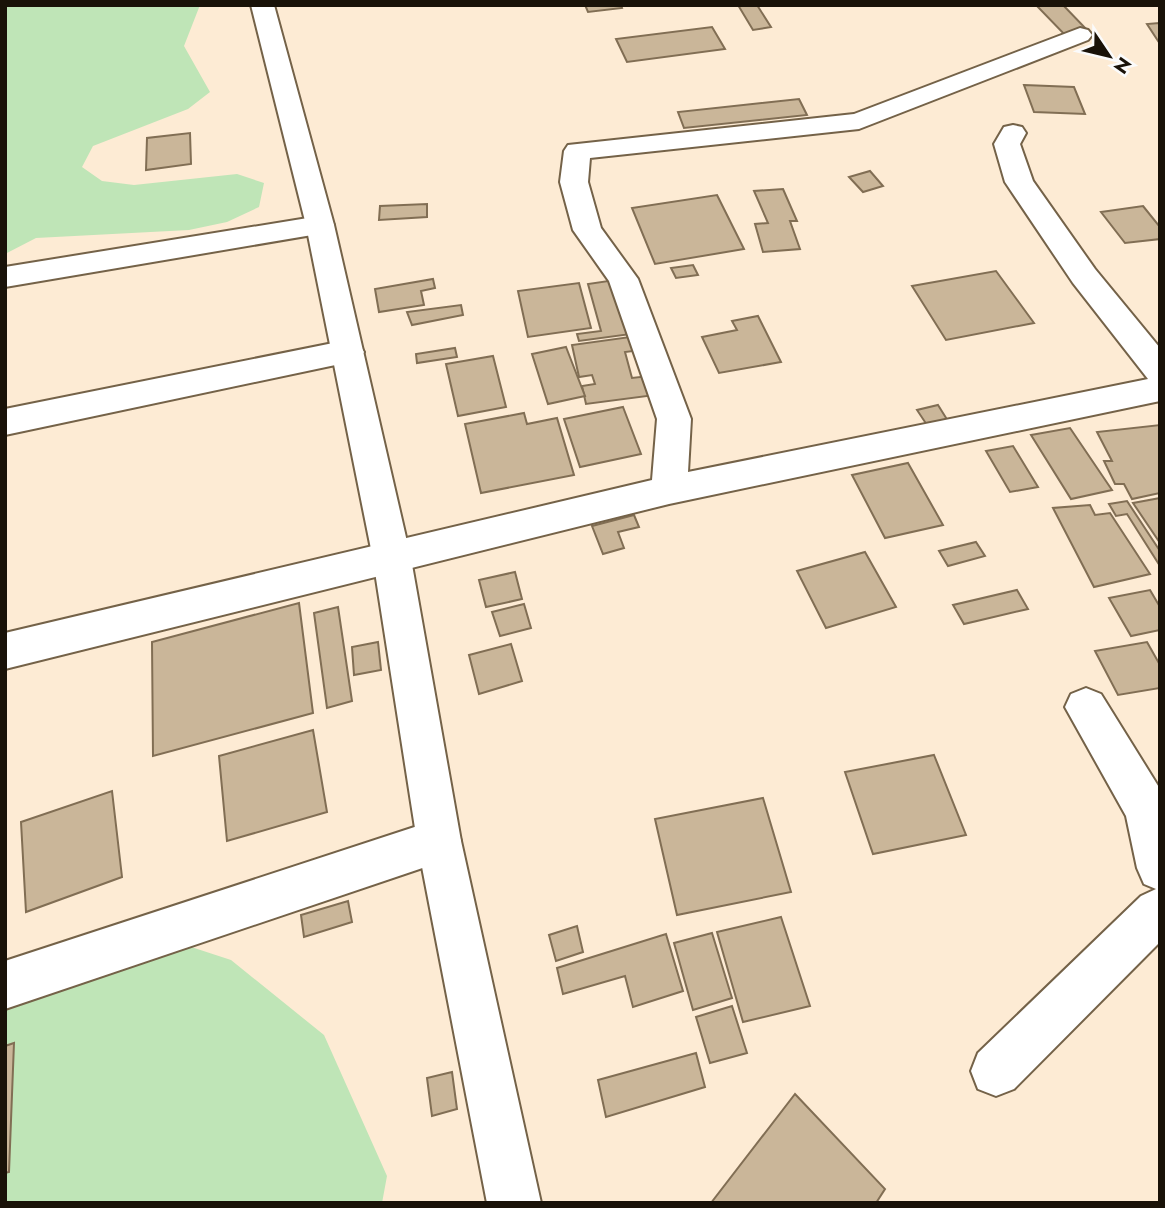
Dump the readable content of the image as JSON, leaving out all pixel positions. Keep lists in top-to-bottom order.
{
  "north": "bottom right"
}
